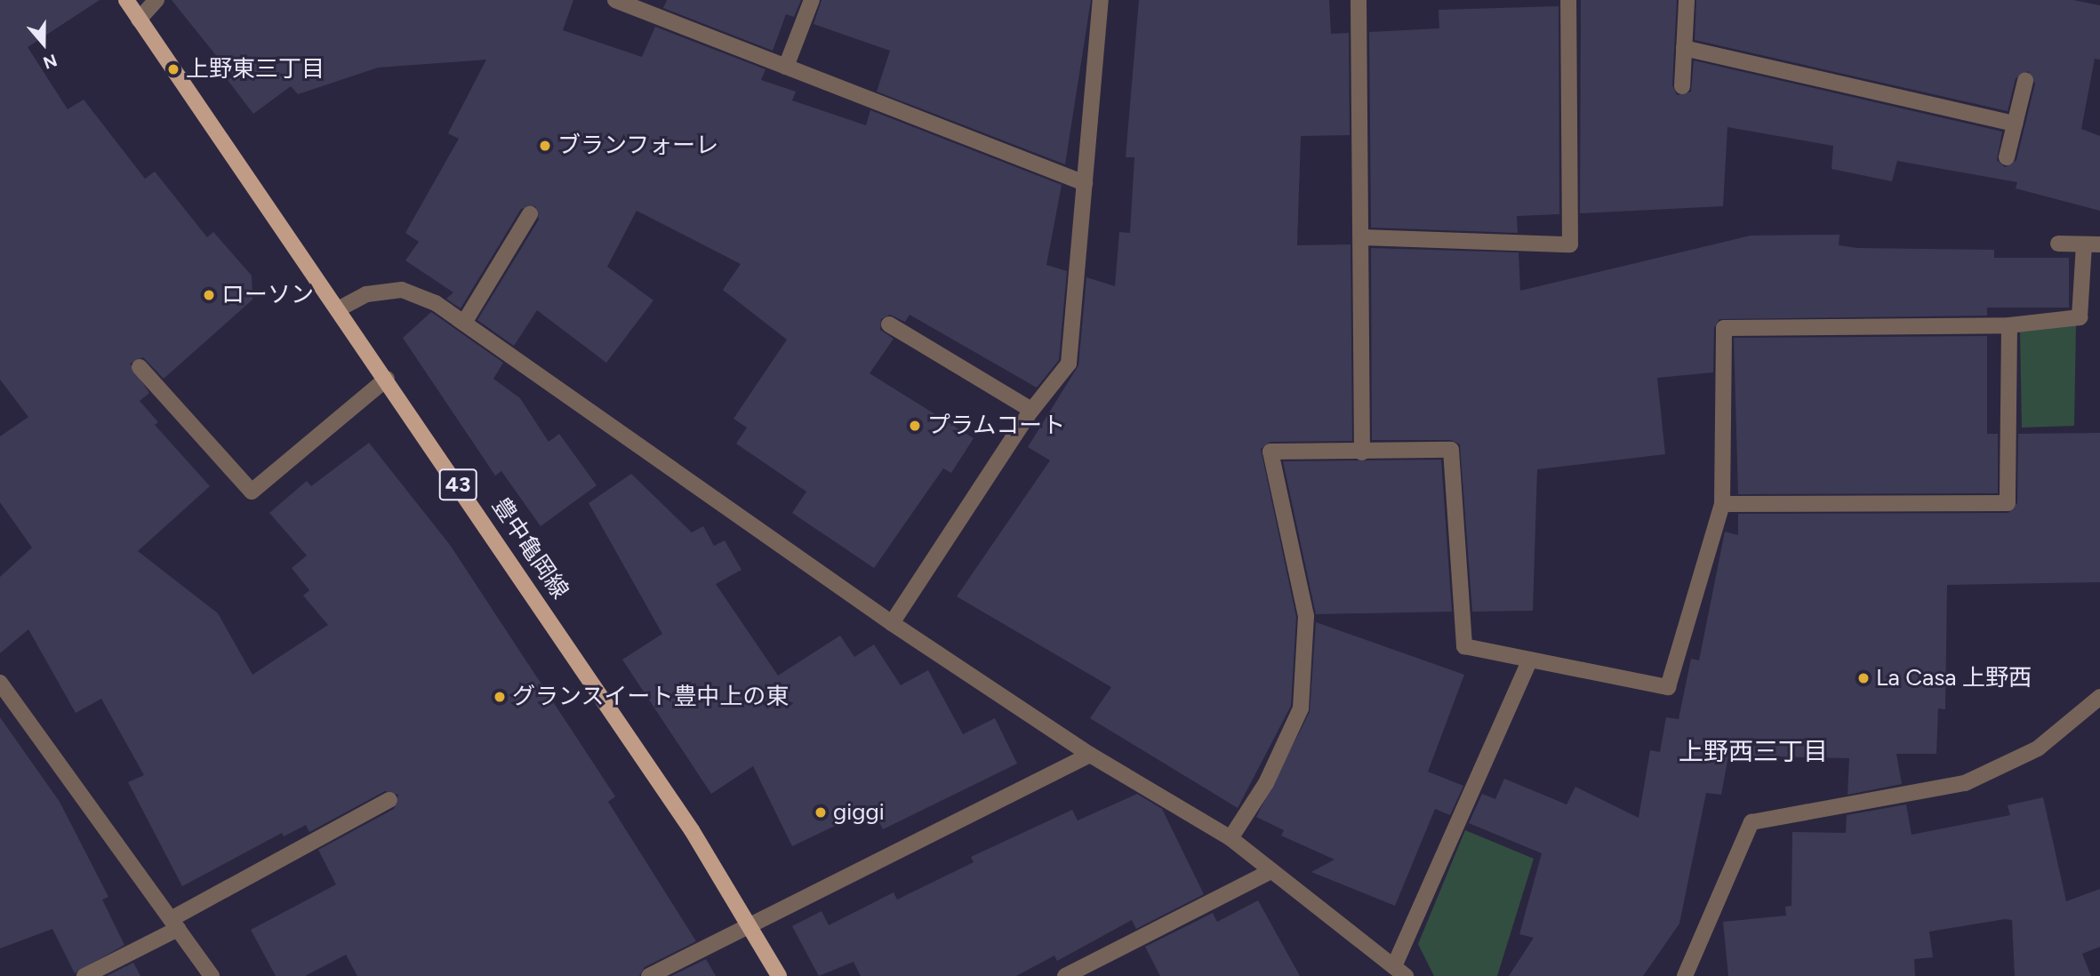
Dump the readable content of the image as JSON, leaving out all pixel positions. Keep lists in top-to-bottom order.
{
  "streets": {
    "main road": ["43", "豊中亀岡線"]
  },
  "districts": ["上野西三丁目"],
  "places": [
    "上野東三丁目",
    "ブランフォーレ",
    "ローソン",
    "プラムコート",
    "La Casa 上野西",
    "グランスイート豊中上の東",
    "giggi"
  ],
  "north": "bottom"
}
